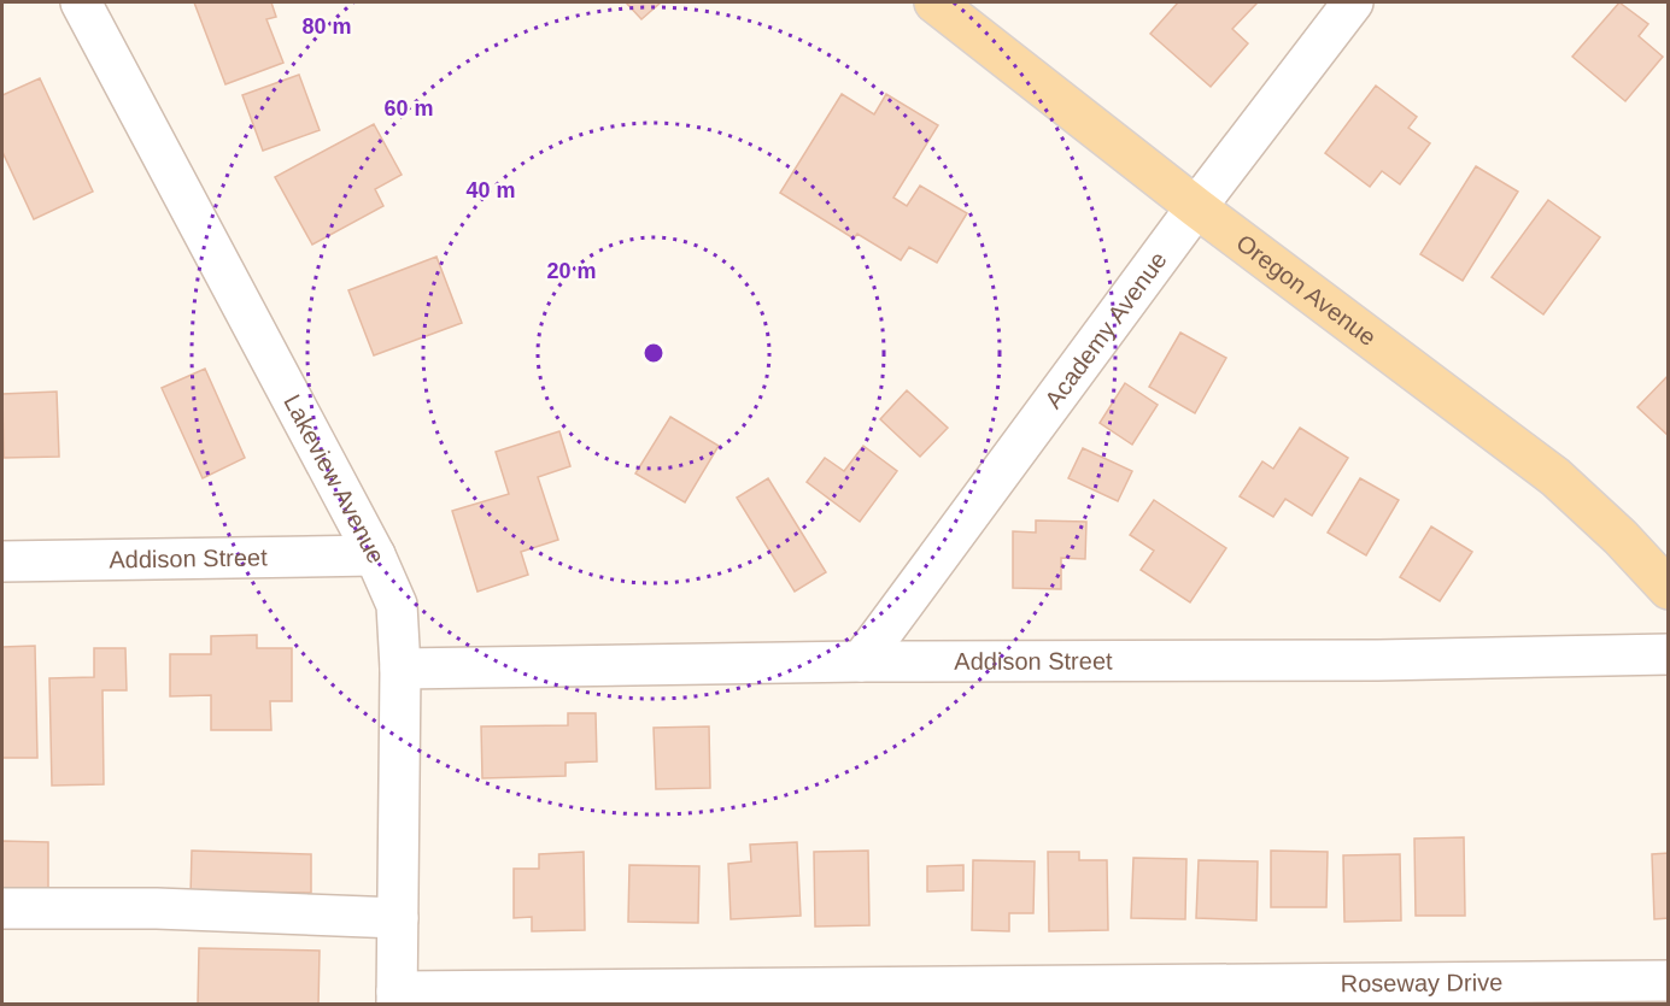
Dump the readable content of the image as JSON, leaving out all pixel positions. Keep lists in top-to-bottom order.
{
  "streets": {
    "main road": ["Oregon Avenue"],
    "street": [
      "Academy Avenue",
      "Lakeview Avenue",
      "Addison Street",
      "Roseway Drive"
    ]
  },
  "crossings": [
    ["Oregon Avenue", "Academy Avenue"],
    ["Academy Avenue", "Addison Street"],
    ["Lakeview Avenue", "Addison Street"],
    ["Lakeview Avenue", "Roseway Drive"]
  ],
  "rings": [
    "80 m",
    "60 m",
    "40 m",
    "20 m"
  ]
}
